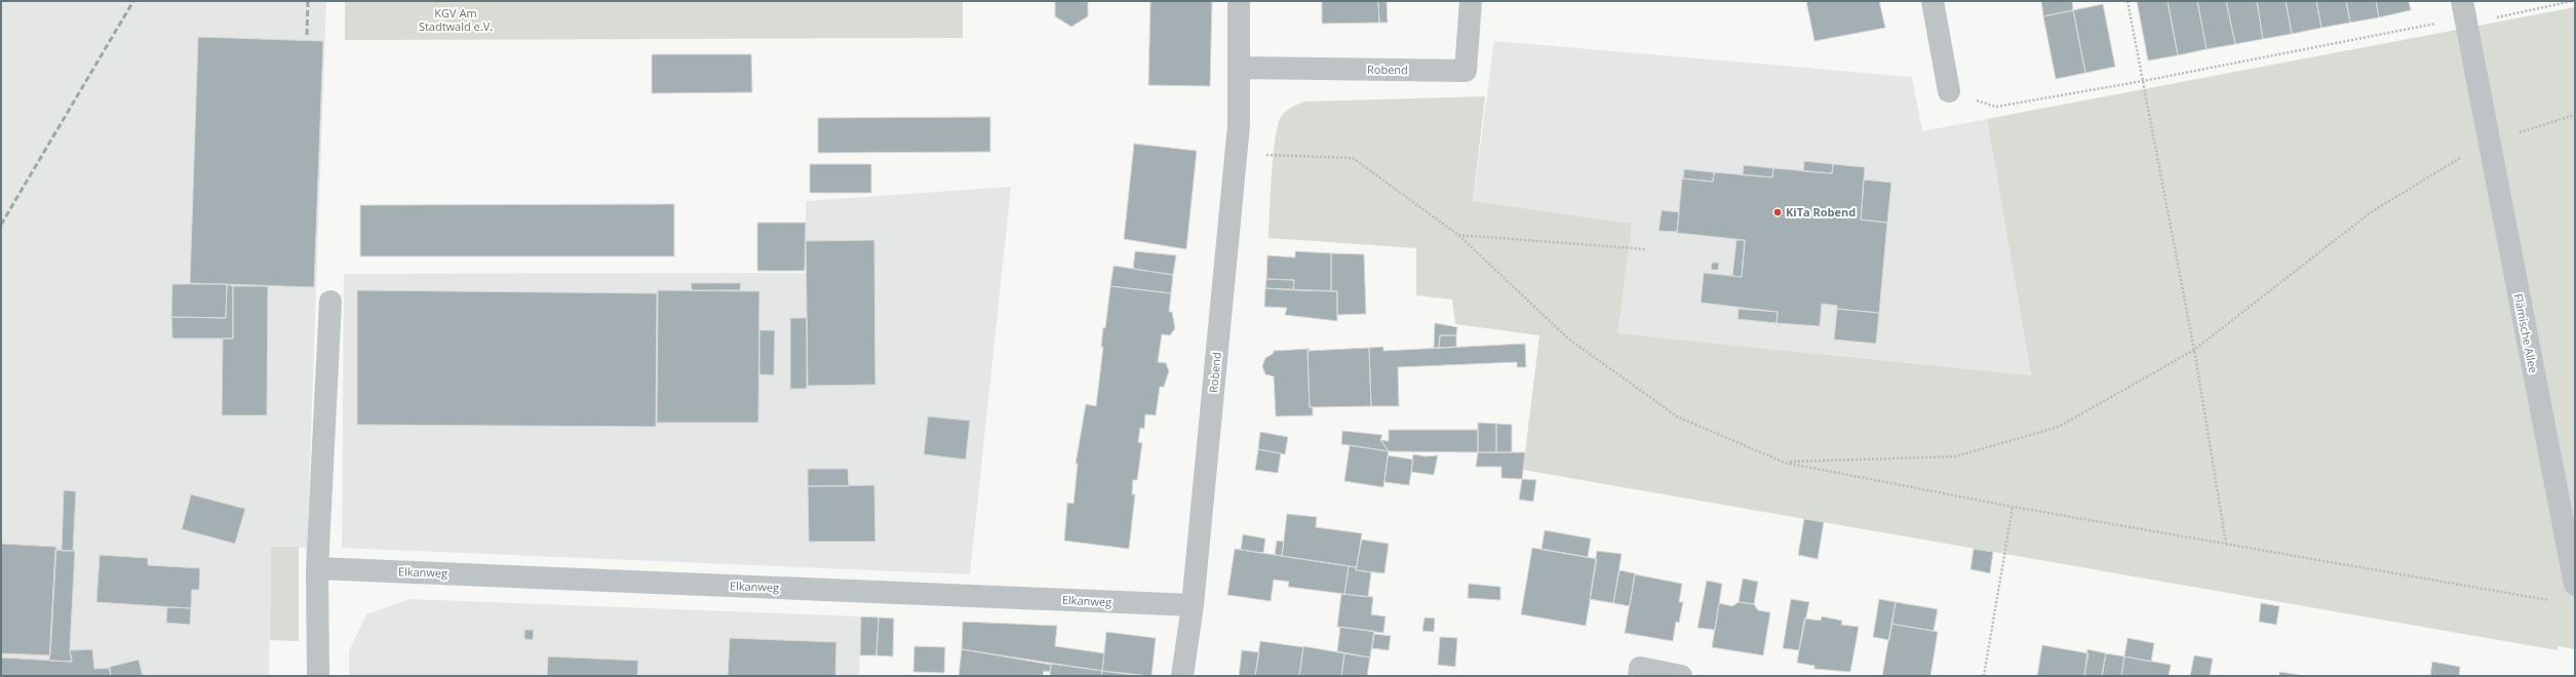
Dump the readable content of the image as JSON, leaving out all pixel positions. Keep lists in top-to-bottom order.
{
  "streets": {
    "street": ["Robend", "Flämische Allee", "Elkanweg"]
  },
  "crossings": [
    ["Robend", "Elkanweg"]
  ],
  "parks": ["KGV Am Stadtwald e.V."],
  "places": ["KiTa Robend"]
}
